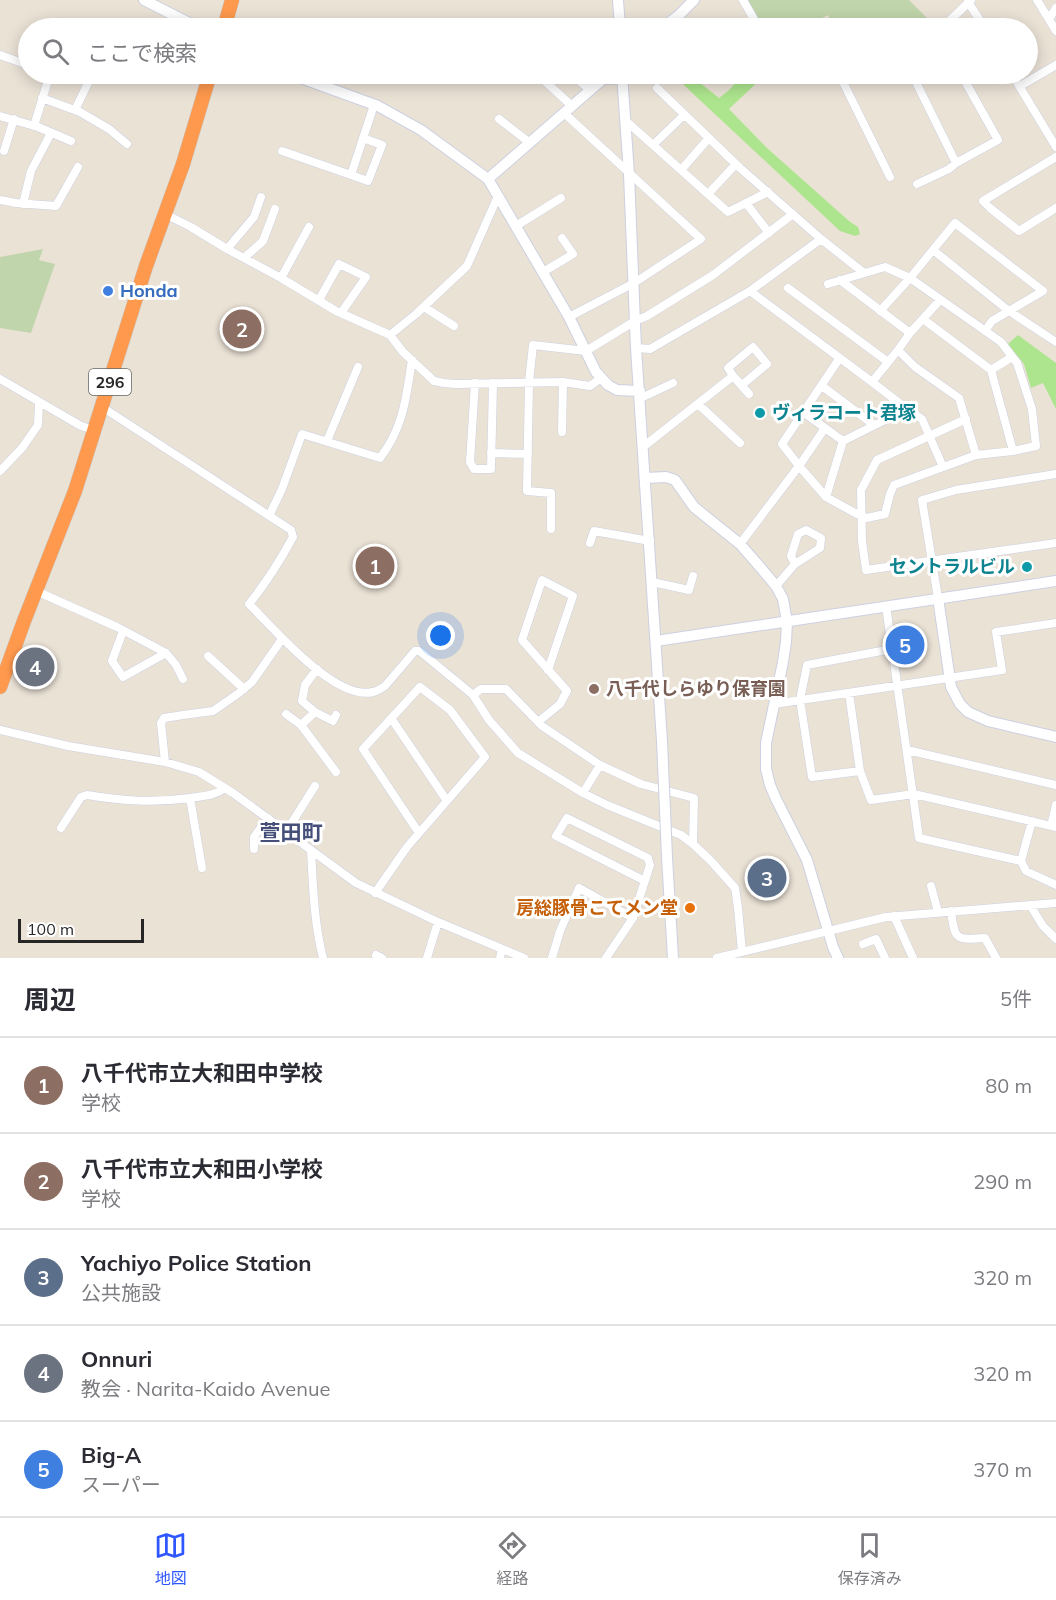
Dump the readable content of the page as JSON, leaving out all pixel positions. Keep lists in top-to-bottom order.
{
  "streets": {
    "highway": ["296"]
  },
  "districts": ["萱田町"],
  "places": [
    "Honda",
    "ヴィラコート君塚",
    "セントラルビル",
    "八千代しらゆり保育園",
    "房総豚骨こてメン堂"
  ],
  "scale_bar": "100 m",
  "page": {
    "search": "ここで検索",
    "pins": [
      "2",
      "1",
      "5",
      "4",
      "3"
    ],
    "scale": "100 m",
    "heading": ["周辺", "5件"],
    "list": [
      {
        "mark": "1",
        "name": "八千代市立大和田中学校",
        "note": "学校",
        "value": "80 m"
      },
      {
        "mark": "2",
        "name": "八千代市立大和田小学校",
        "note": "学校",
        "value": "290 m"
      },
      {
        "mark": "3",
        "name": "Yachiyo Police Station",
        "note": "公共施設",
        "value": "320 m"
      },
      {
        "mark": "4",
        "name": "Onnuri",
        "note": "教会 · Narita-Kaido Avenue",
        "value": "320 m"
      },
      {
        "mark": "5",
        "name": "Big-A",
        "note": "スーパー",
        "value": "370 m"
      }
    ],
    "nav": ["地図", "経路", "保存済み"]
  }
}
